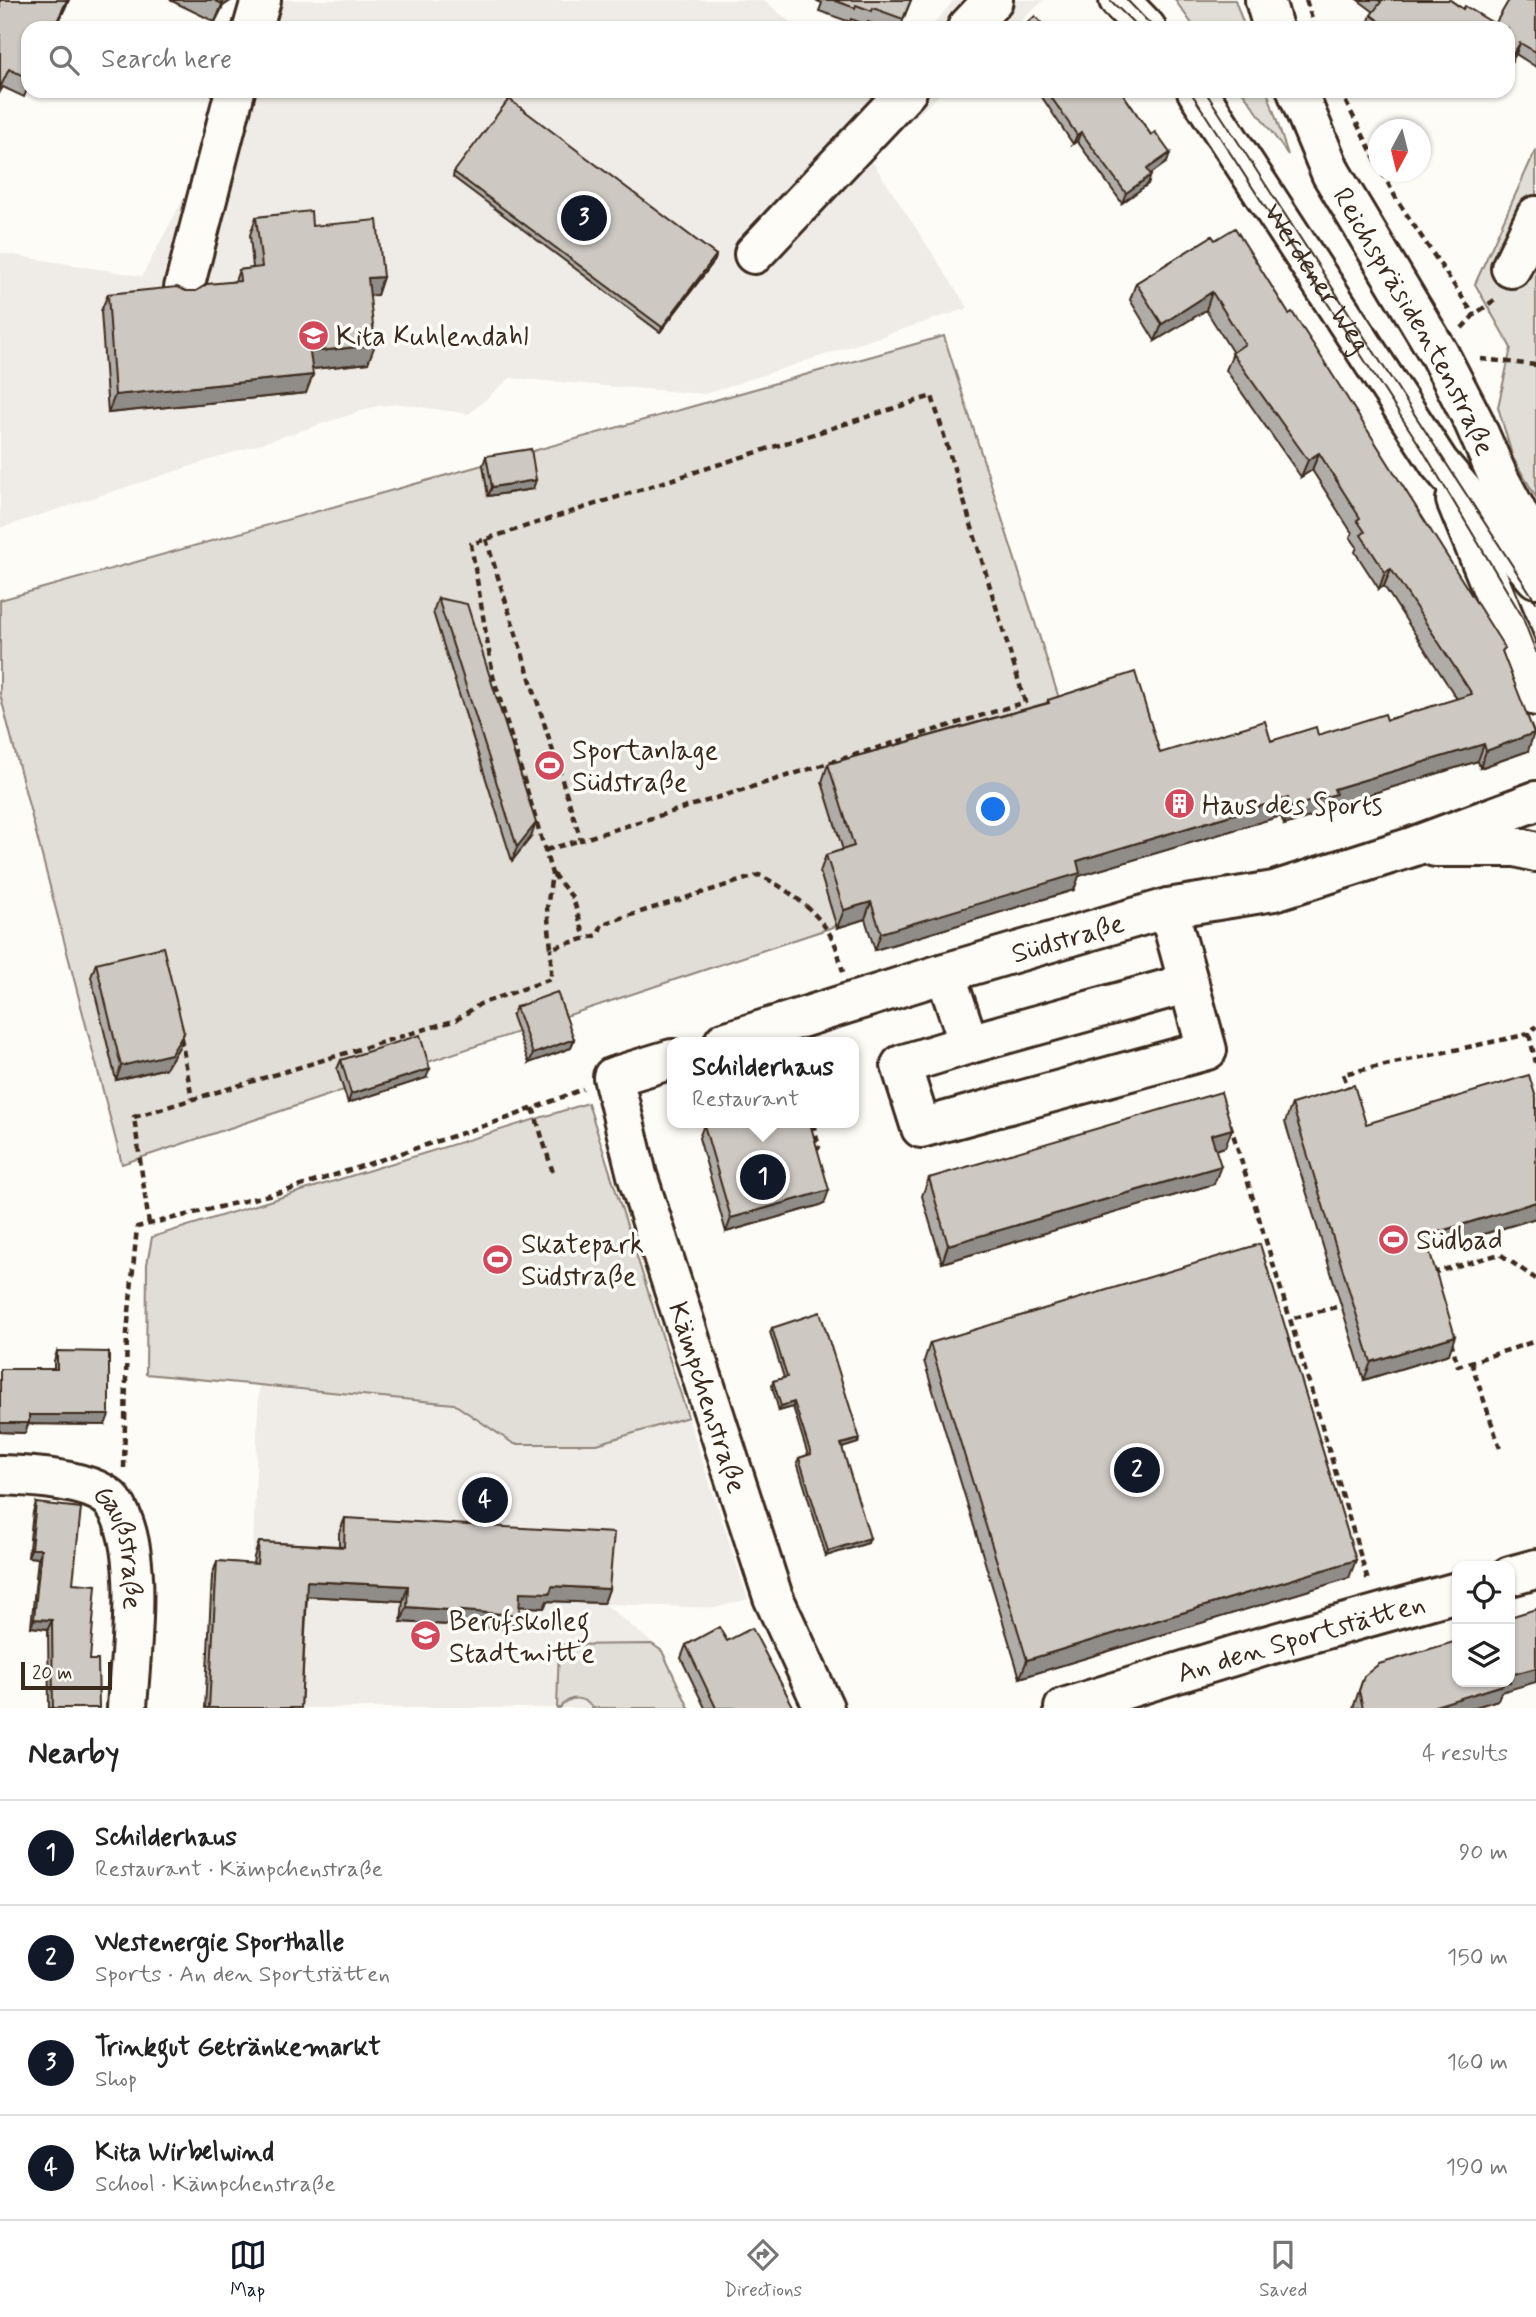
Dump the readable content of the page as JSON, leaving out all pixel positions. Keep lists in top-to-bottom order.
{
  "streets": {
    "street": [
      "Werdener Weg",
      "Reichspräsidentenstraße",
      "Südstraße",
      "Kämpchenstraße",
      "Gaußstraße",
      "An den Sportstätten"
    ]
  },
  "places": {
    "school or university": ["Kita Kuhlendahl", "Berufskolleg Stadtmitte"],
    "sports": ["Sportanlage Südstraße", "Südbad", "Skatepark Südstraße"],
    "building": ["Haus des Sports"]
  },
  "scale_bar": "20 m",
  "north": "bottom",
  "page": {
    "search": "Search here",
    "pins": [
      "3",
      "1",
      "2",
      "4"
    ],
    "popup": ["Schilderhaus", "Restaurant"],
    "scale": "20 m",
    "heading": ["Nearby", "4 results"],
    "list": [
      {
        "mark": "1",
        "name": "Schilderhaus",
        "note": "Restaurant · Kämpchenstraße",
        "value": "90 m"
      },
      {
        "mark": "2",
        "name": "Westenergie Sporthalle",
        "note": "Sports · An den Sportstätten",
        "value": "150 m"
      },
      {
        "mark": "3",
        "name": "Trinkgut Getränkemarkt",
        "note": "Shop",
        "value": "160 m"
      },
      {
        "mark": "4",
        "name": "Kita Wirbelwind",
        "note": "School · Kämpchenstraße",
        "value": "190 m"
      }
    ],
    "nav": ["Map", "Directions", "Saved"]
  }
}
